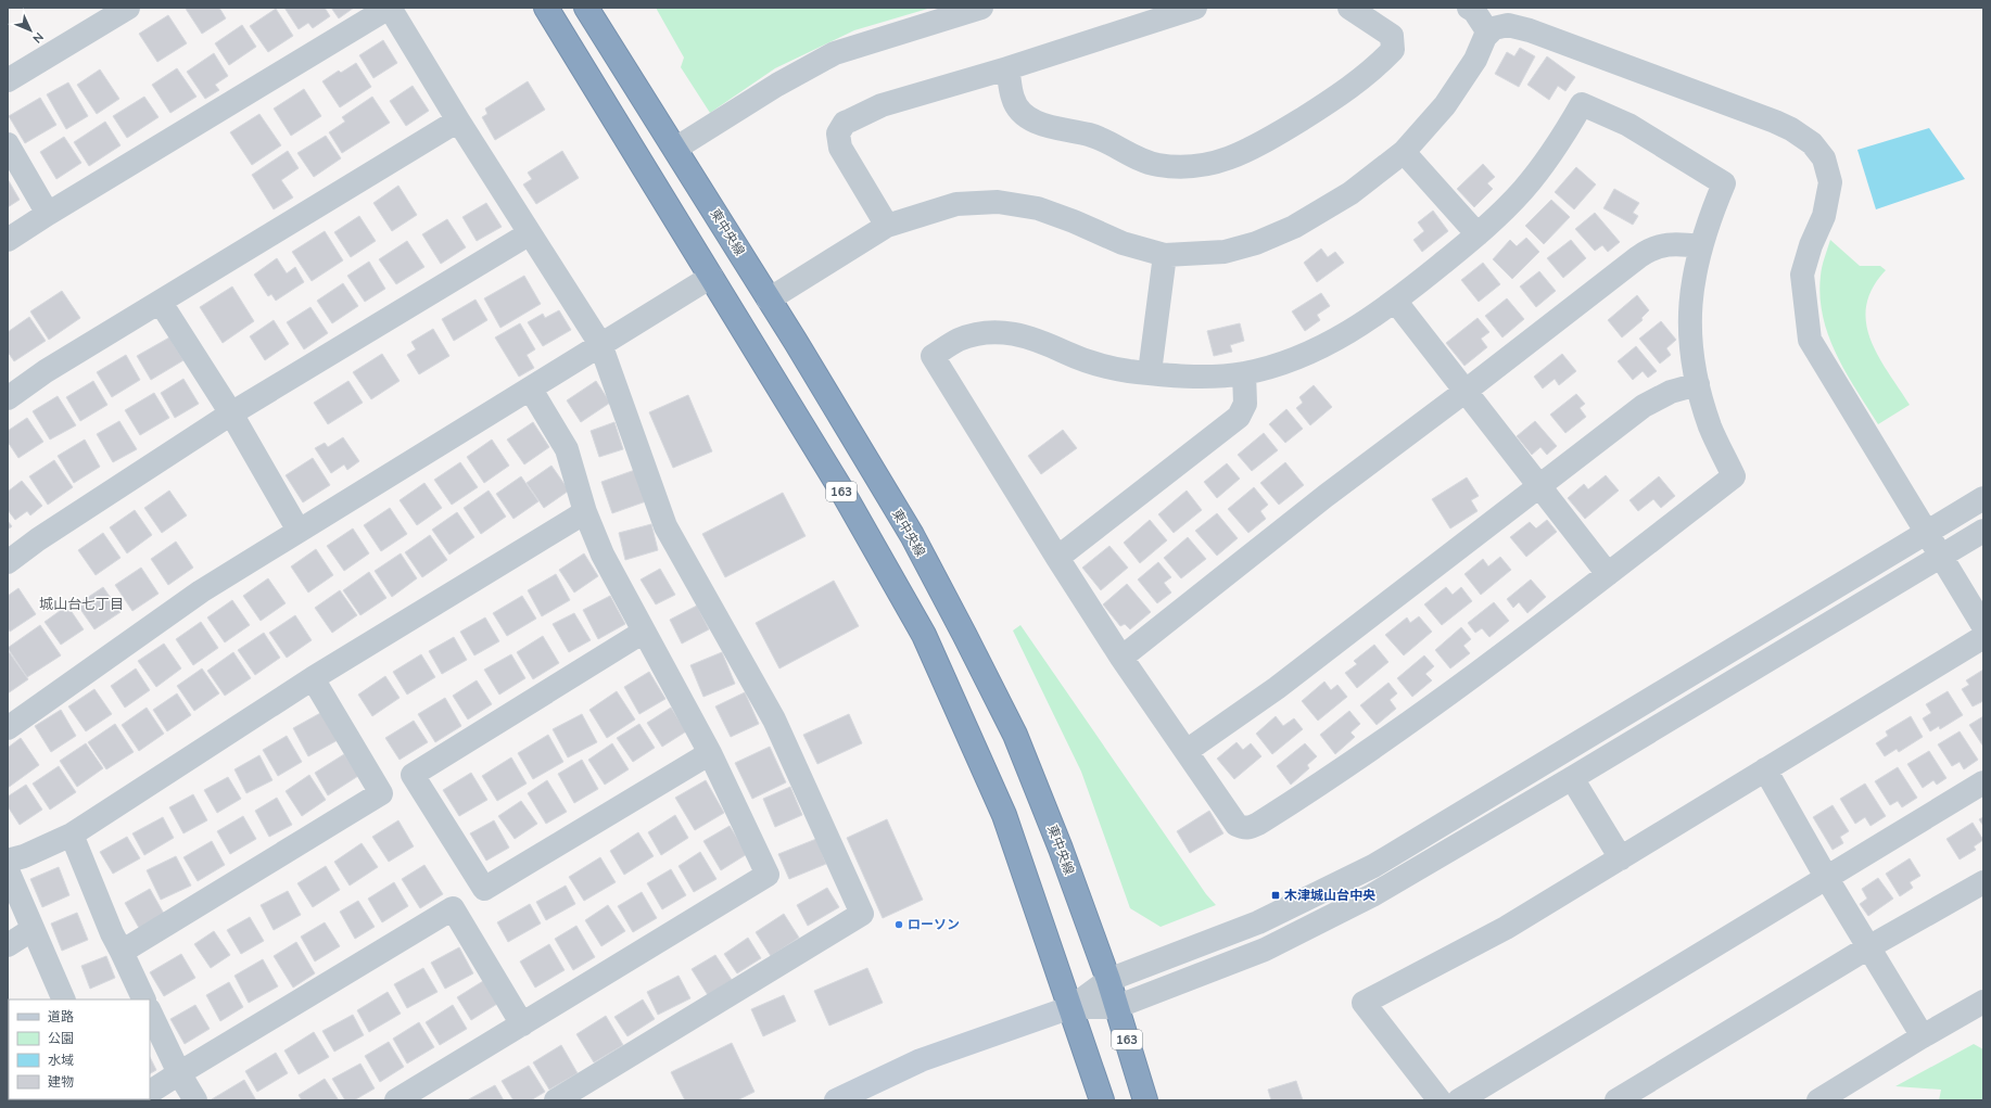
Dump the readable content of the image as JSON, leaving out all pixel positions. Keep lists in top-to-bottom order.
{
  "streets": {
    "highway": ["東中央線", "163"]
  },
  "districts": ["城山台七丁目"],
  "places": {
    "transit": ["木津城山台中央"],
    "other": ["ローソン"]
  },
  "legend": [
    "道路",
    "公園",
    "水域",
    "建物"
  ],
  "north": "bottom right"
}
